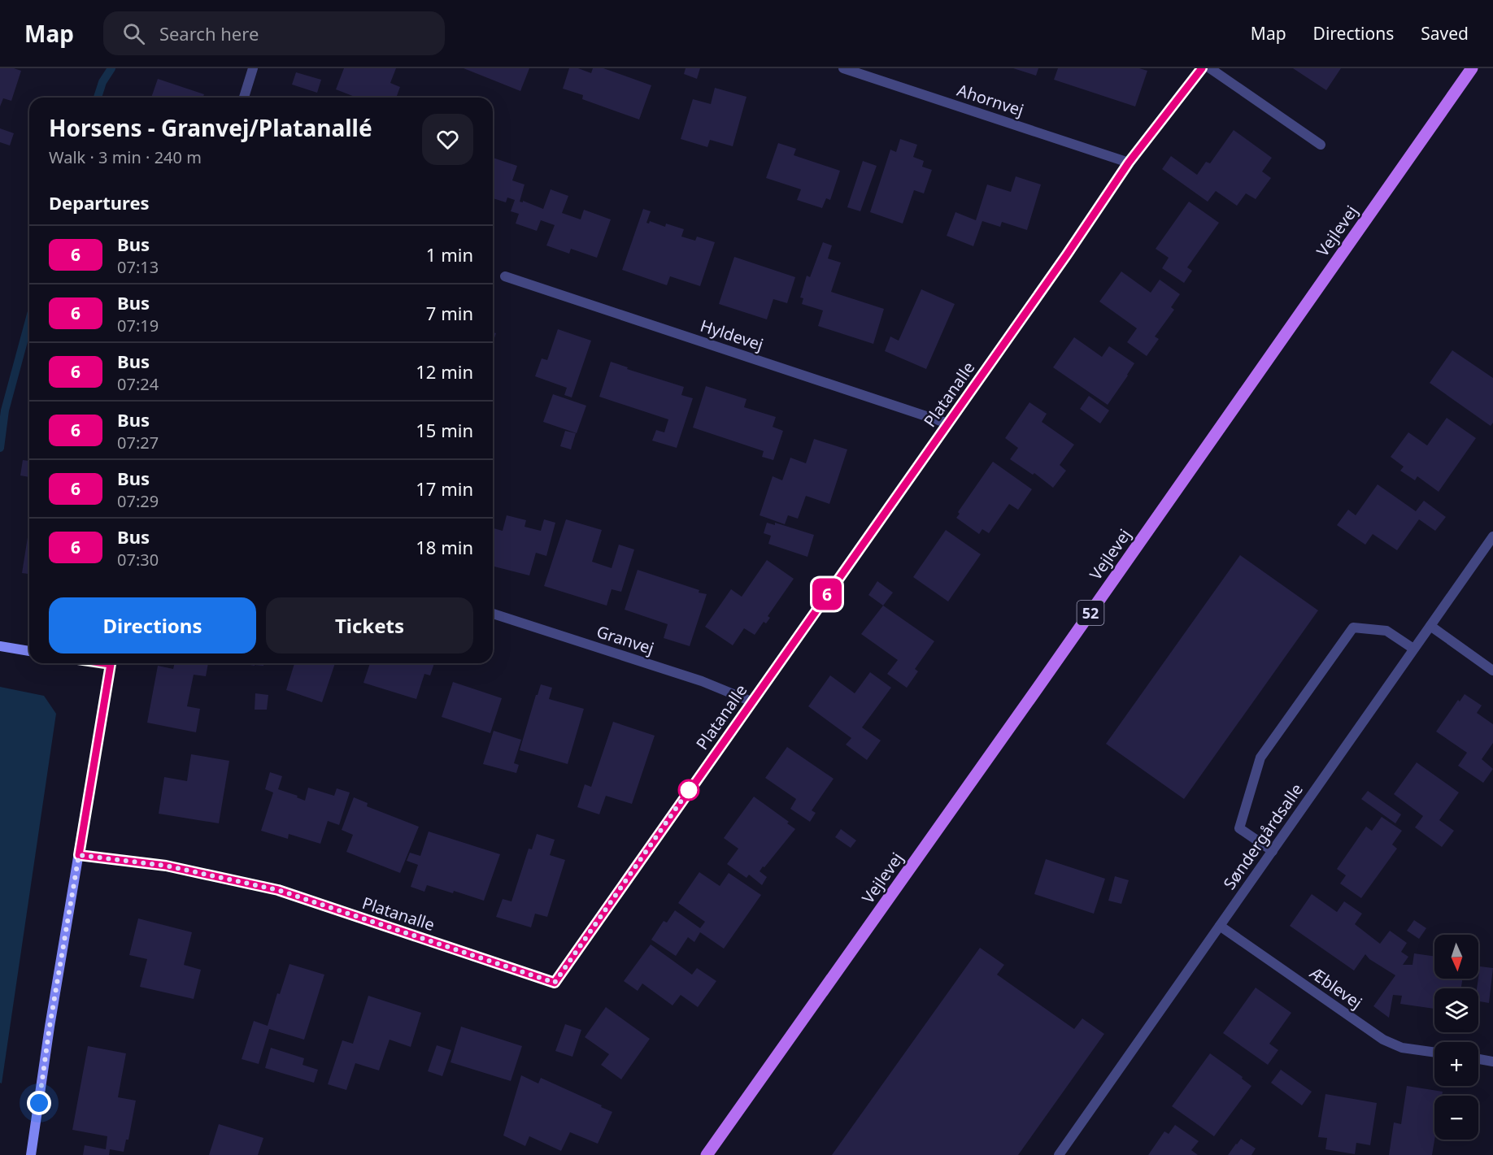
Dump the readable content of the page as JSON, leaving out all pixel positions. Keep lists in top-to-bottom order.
{
  "streets": {
    "main road": ["Vejlevej", "52"],
    "street": [
      "Ahornvej",
      "Hyldevej",
      "Platanalle",
      "Granvej",
      "Søndergårdsalle",
      "Æblevej"
    ]
  },
  "crossings": [
    ["Ahornvej", "Platanalle"],
    ["Hyldevej", "Platanalle"],
    ["Platanalle", "Granvej"],
    ["Søndergårdsalle", "Æblevej"]
  ],
  "lines": ["bus line 6"],
  "north": "bottom",
  "page": {
    "header": "Map",
    "search": "Search here",
    "nav": ["Map", "Directions", "Saved"],
    "on_map": "6",
    "heading": [
      ["Horsens - Granvej/Platanallé", "Walk · 3 min · 240 m"],
      "Departures"
    ],
    "list": [
      {
        "mark": "6",
        "name": "Bus",
        "note": "07:13",
        "value": "1 min"
      },
      {
        "mark": "6",
        "name": "Bus",
        "note": "07:19",
        "value": "7 min"
      },
      {
        "mark": "6",
        "name": "Bus",
        "note": "07:24",
        "value": "12 min"
      },
      {
        "mark": "6",
        "name": "Bus",
        "note": "07:27",
        "value": "15 min"
      },
      {
        "mark": "6",
        "name": "Bus",
        "note": "07:29",
        "value": "17 min"
      },
      {
        "mark": "6",
        "name": "Bus",
        "note": "07:30",
        "value": "18 min"
      }
    ],
    "buttons": ["Directions", "Tickets"],
    "map_buttons": ["+", "−"]
  }
}
